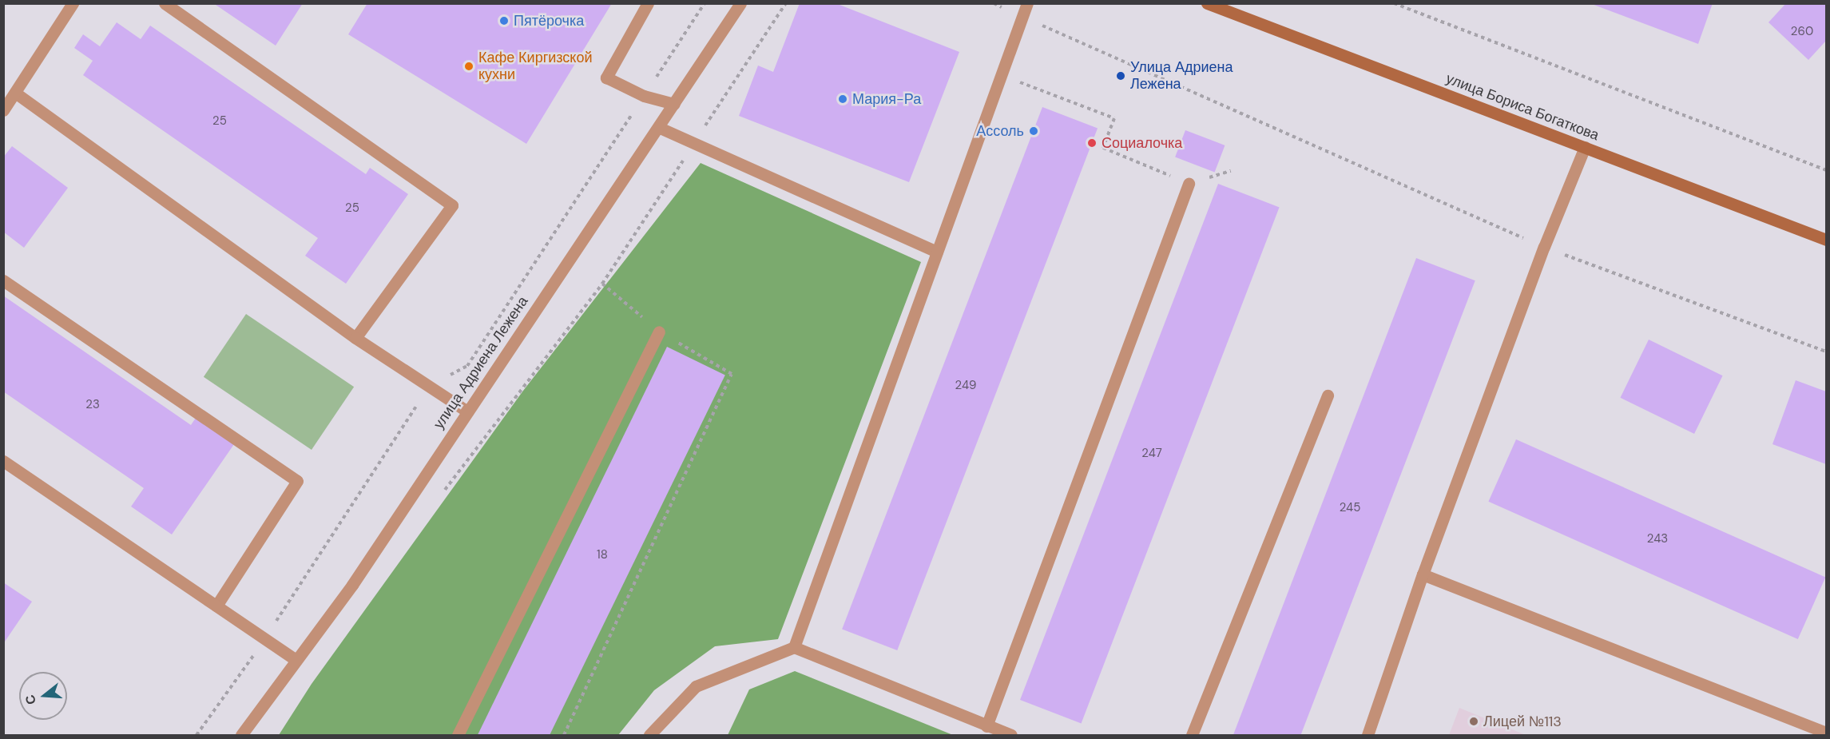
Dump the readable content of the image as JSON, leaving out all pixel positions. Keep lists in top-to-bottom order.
{
  "streets": {
    "main road": ["улица Бориса Богаткова"],
    "street": ["улица Адриена Лежена"]
  },
  "places": [
    "Пятёрочка",
    "Кафе Киргизской кухни",
    "Улица Адриена Лежена",
    "Мария-Ра",
    "Ассоль",
    "Социалочка",
    "Лицей №113"
  ],
  "house_numbers": [
    "260",
    "25",
    "25",
    "249",
    "23",
    "247",
    "245",
    "243",
    "18"
  ],
  "north": "left"
}
